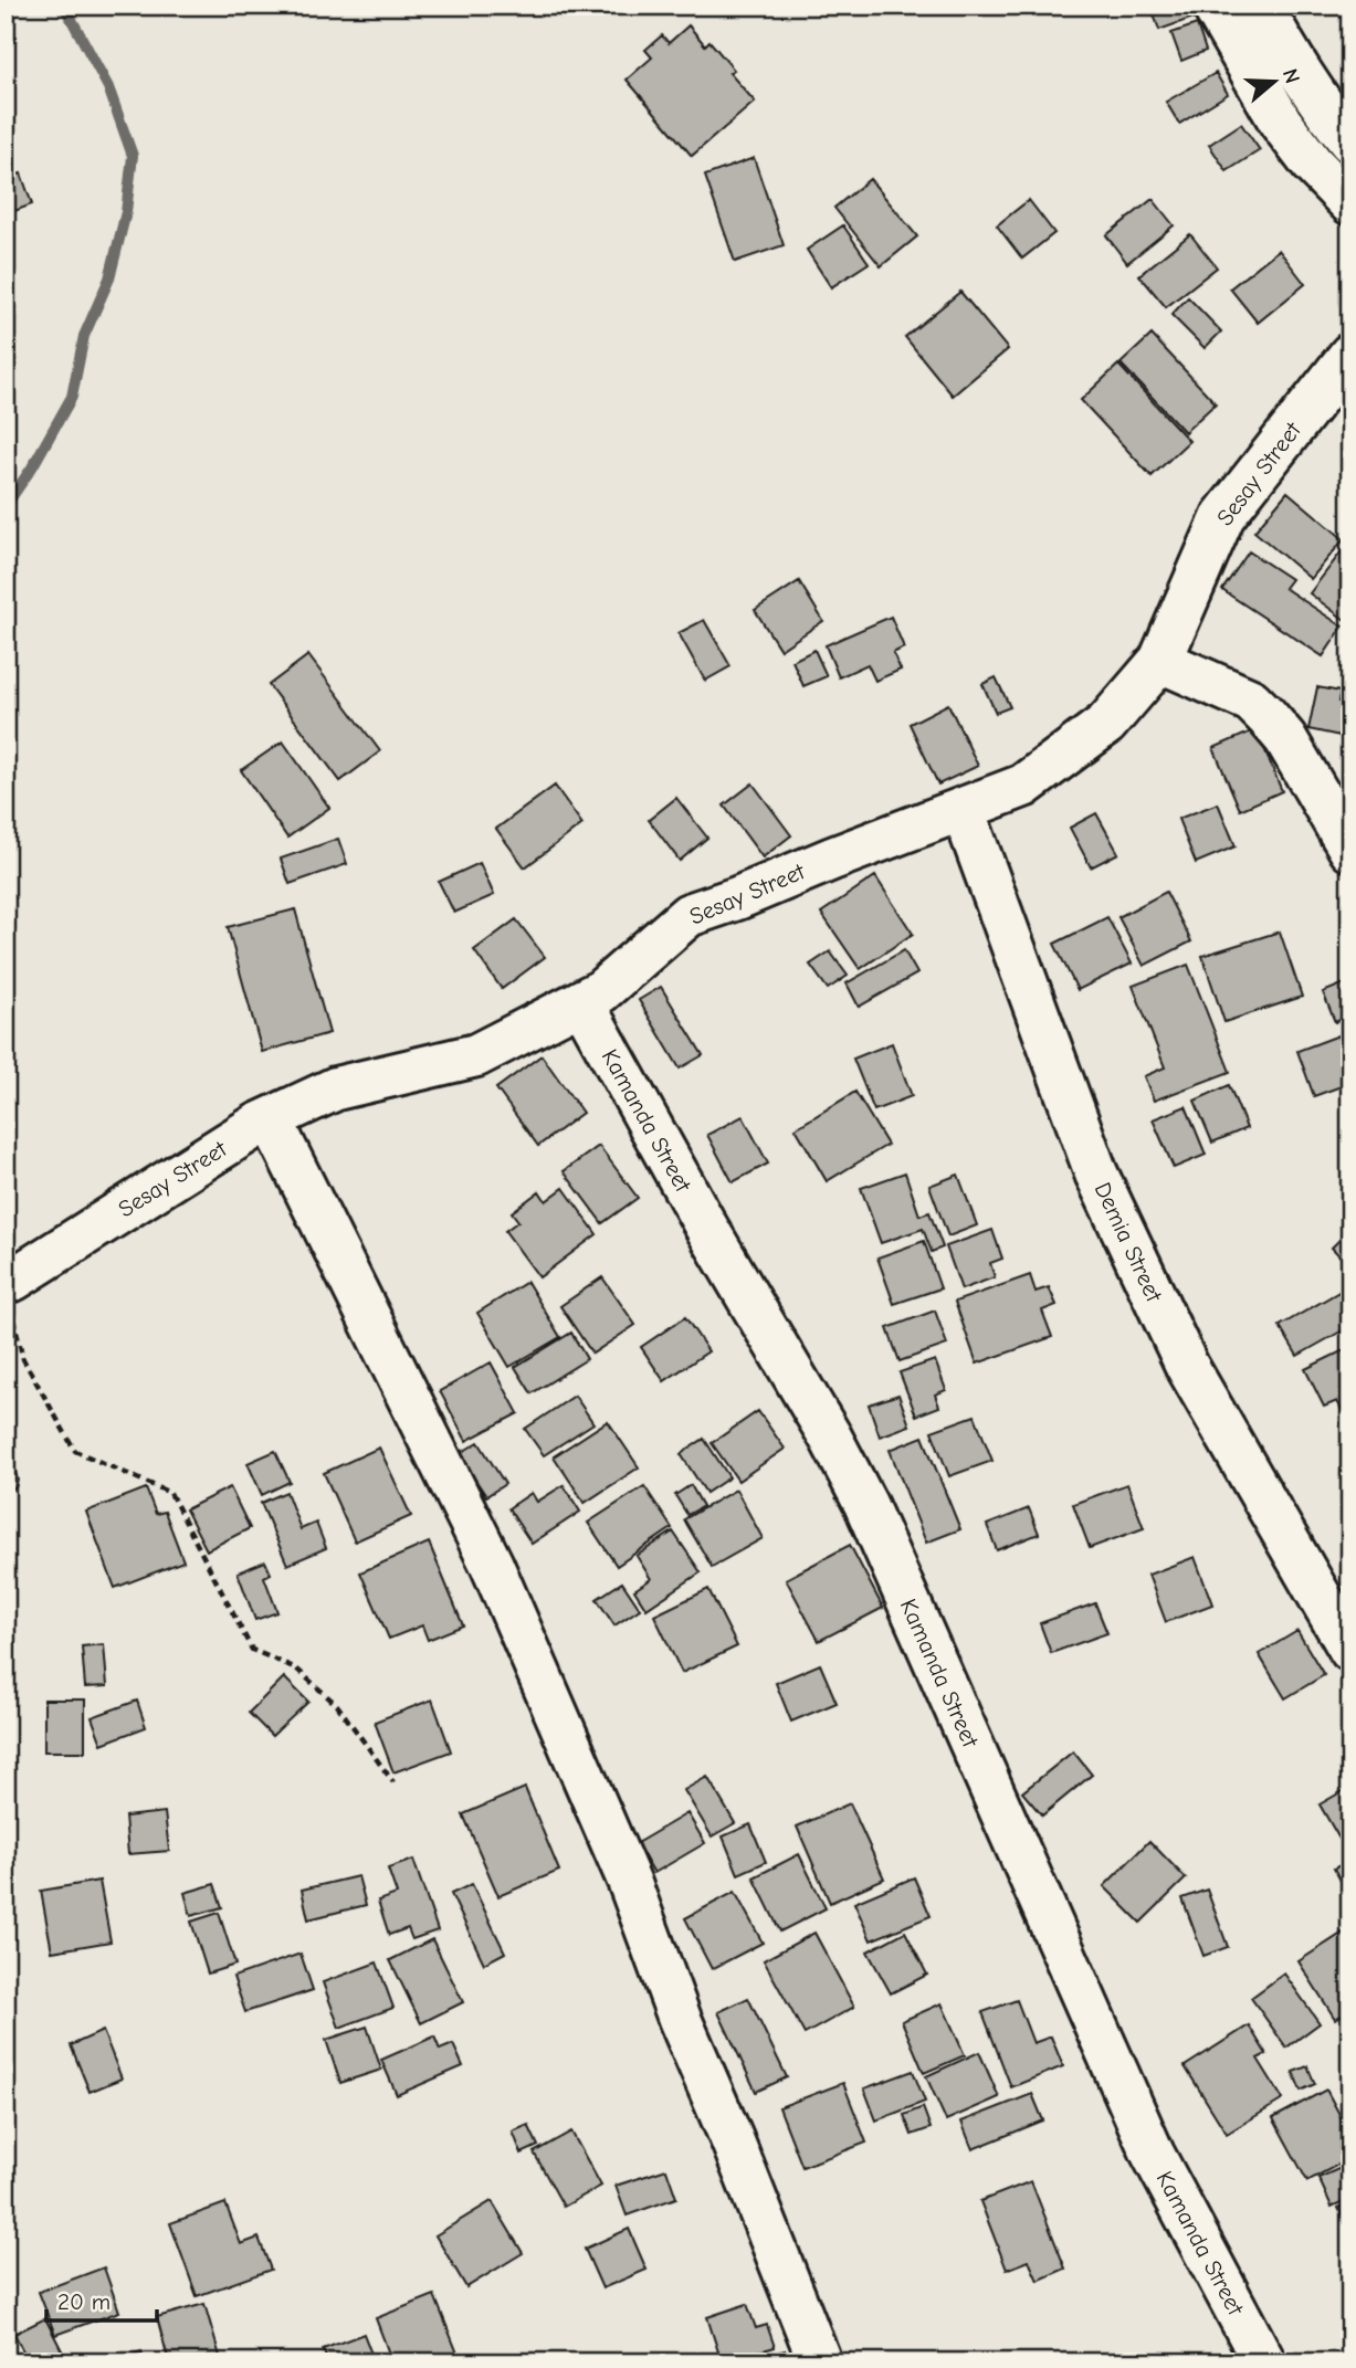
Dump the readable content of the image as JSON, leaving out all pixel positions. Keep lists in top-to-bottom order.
{
  "streets": {
    "street": ["Sesay Street", "Kamanda Street", "Demia Street"]
  },
  "crossings": [
    ["Sesay Street", "Kamanda Street"],
    ["Sesay Street", "Demia Street"]
  ],
  "scale_bar": "20 m",
  "north": "right"
}
